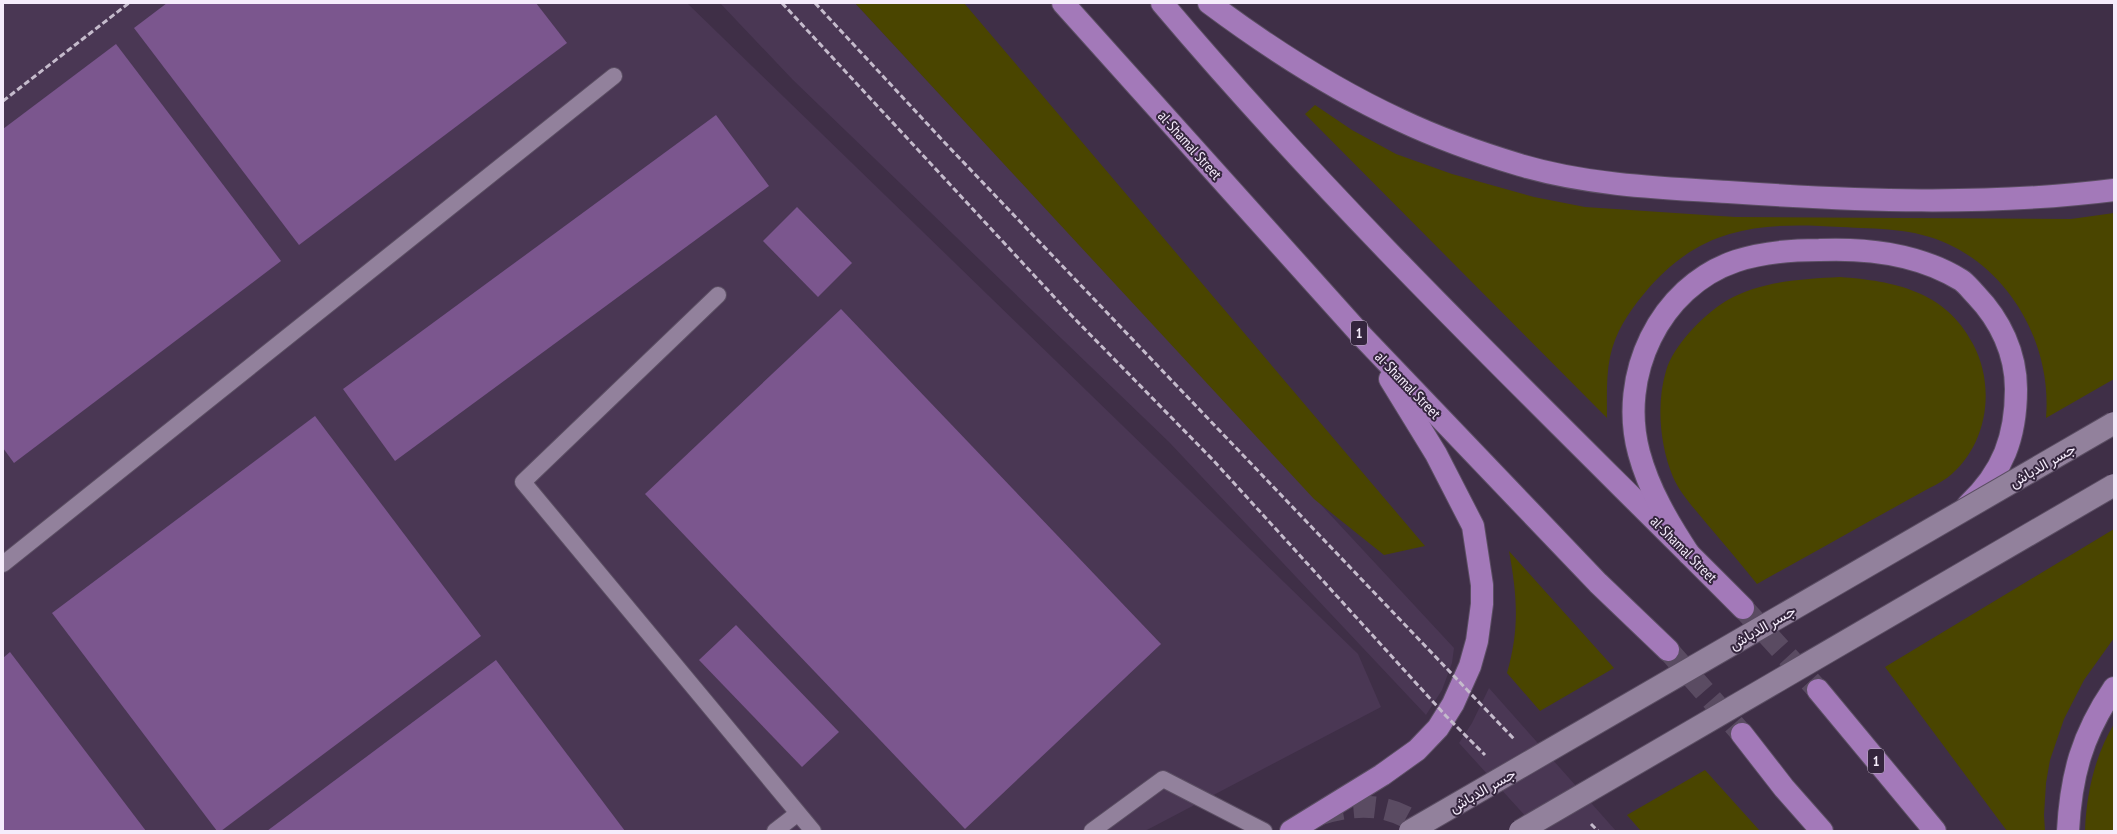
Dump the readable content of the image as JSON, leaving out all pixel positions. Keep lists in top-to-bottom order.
{
  "streets": {
    "highway": ["al-Shamal Street", "1"],
    "main road": ["جسر الدباش"]
  }
}
